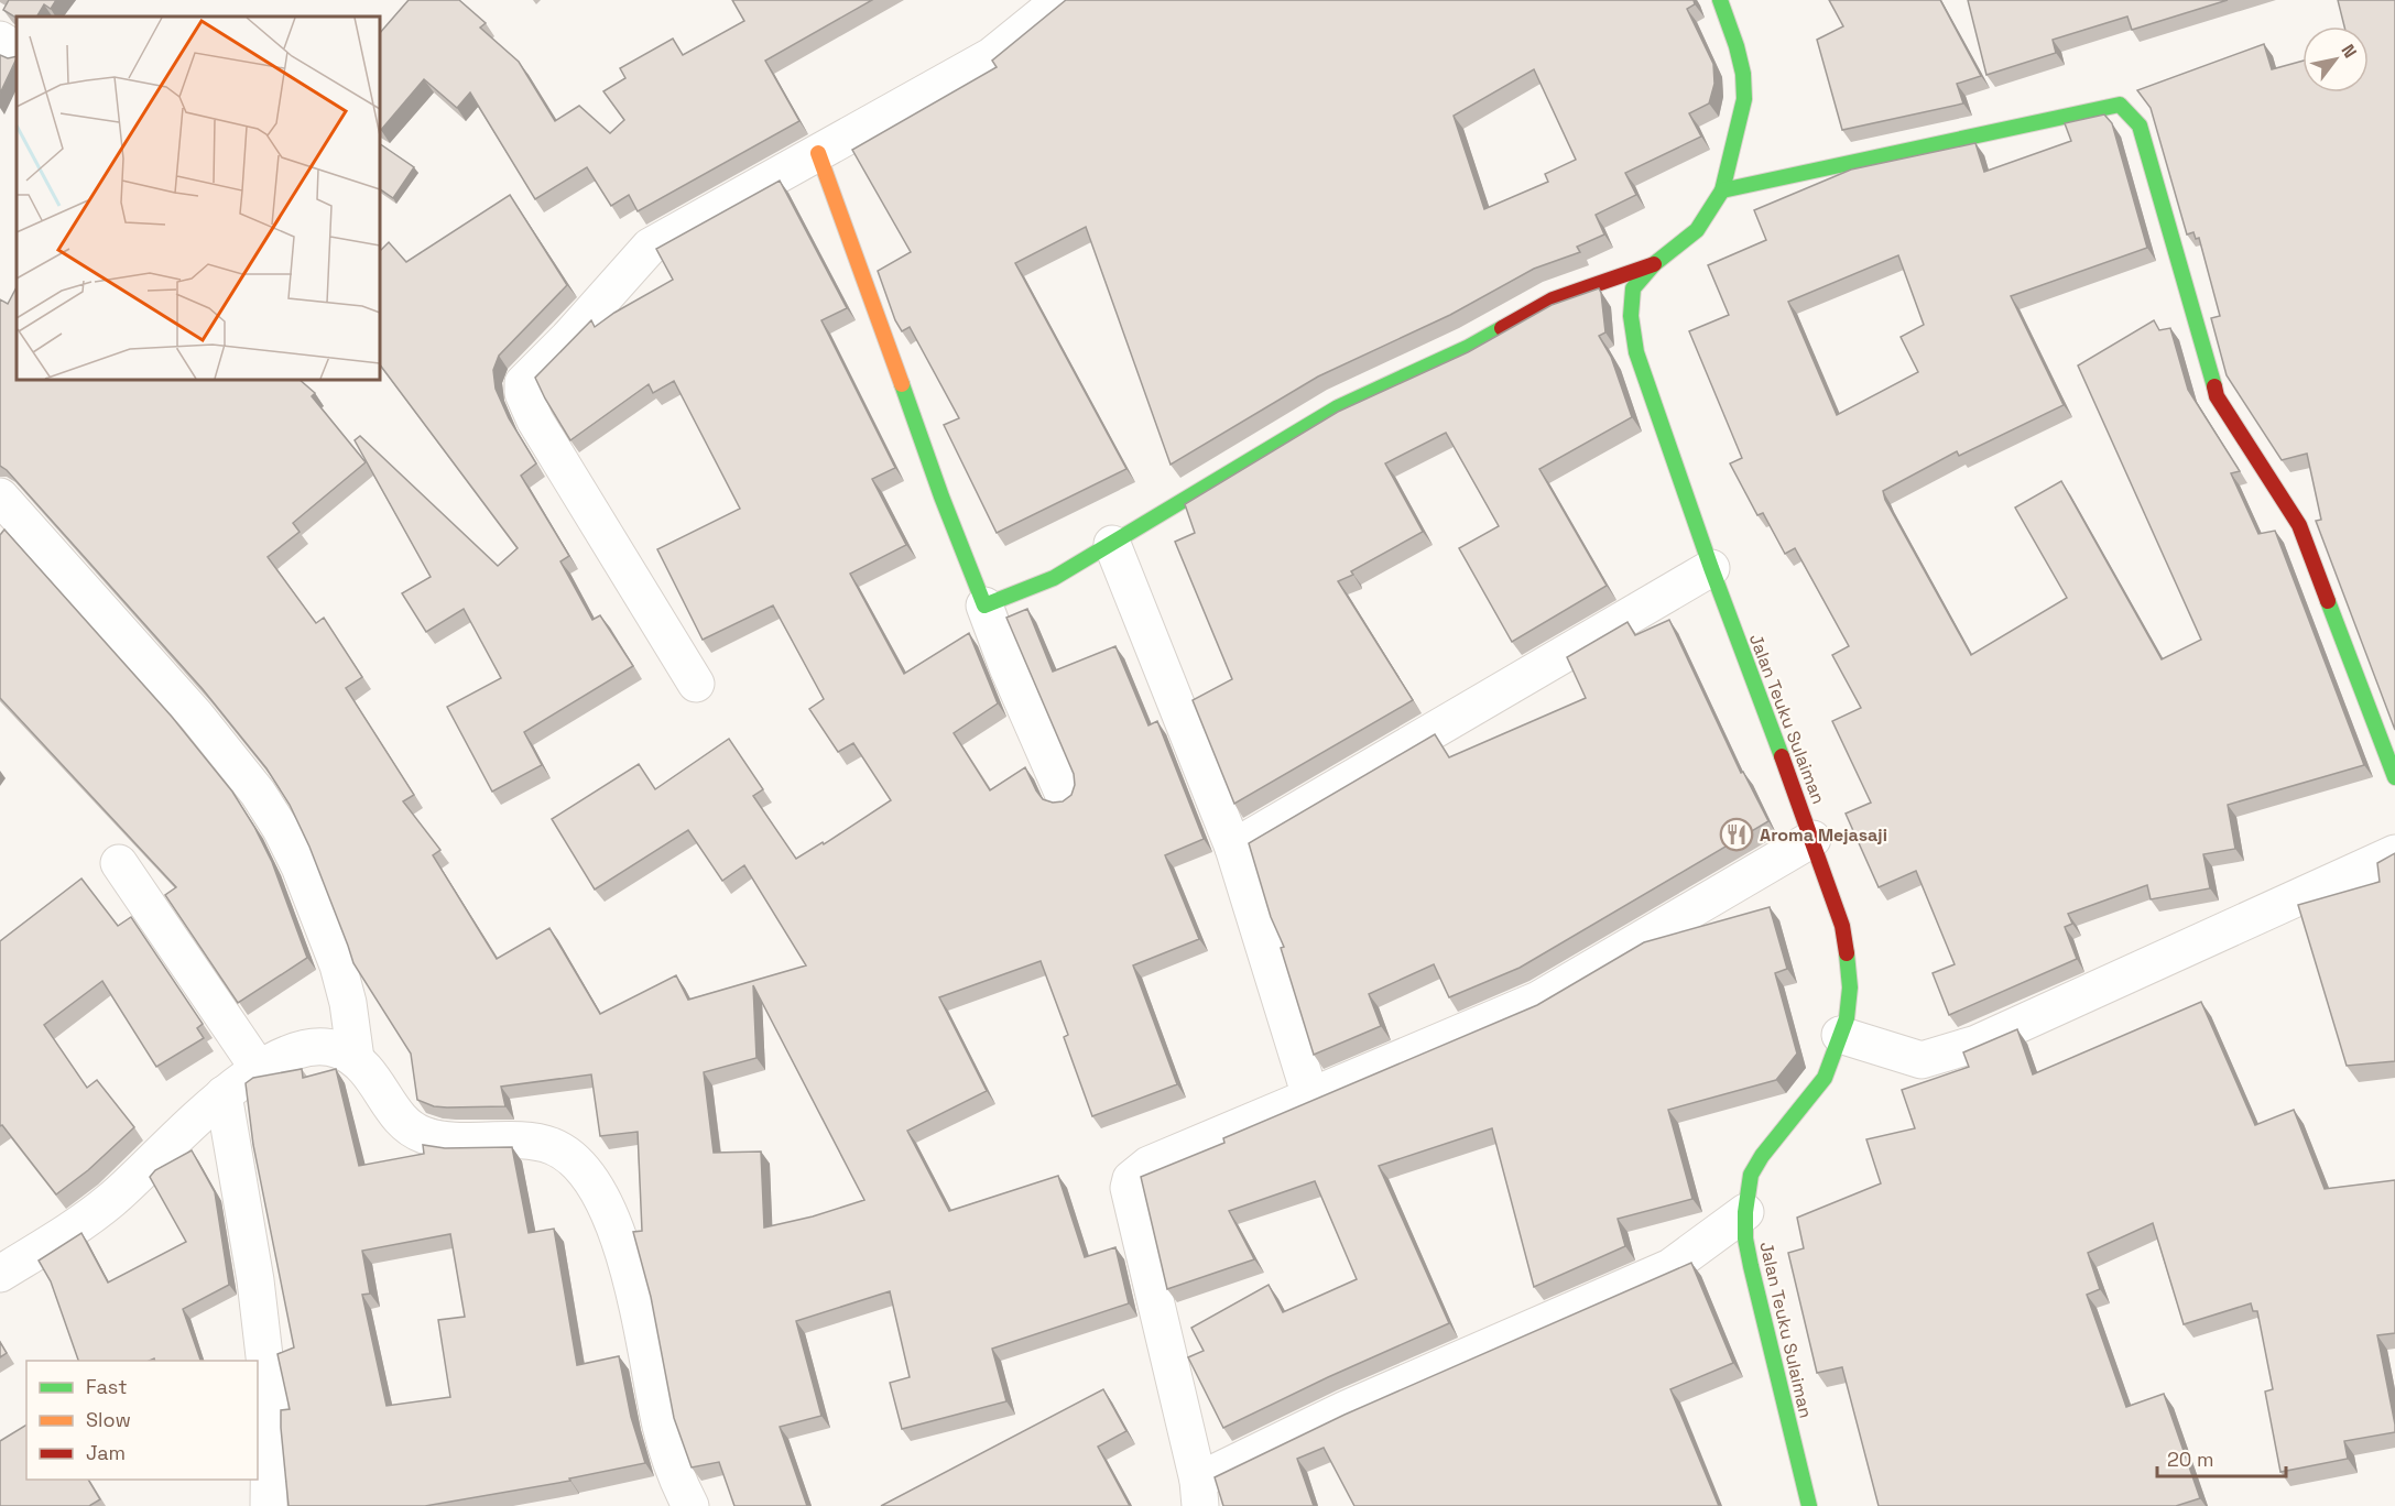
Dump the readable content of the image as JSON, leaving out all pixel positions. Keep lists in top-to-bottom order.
{
  "streets": {
    "street": ["Jalan Teuku Sulaiman"]
  },
  "places": {
    "restaurant": ["Aroma Mejasaji"]
  },
  "legend": ["Fast", "Slow", "Jam"],
  "scale_bar": "20 m",
  "north": "top right"
}
